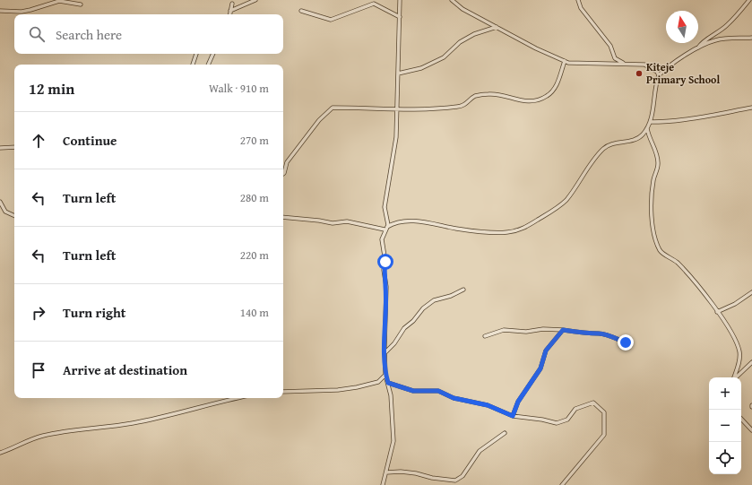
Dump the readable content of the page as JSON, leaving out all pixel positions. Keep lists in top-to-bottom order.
{
  "places": ["Kiteje Primary School"],
  "north": "top",
  "page": {
    "search": "Search here",
    "heading": ["12 min", "Walk · 910 m"],
    "list": [
      ["Continue", "270 m"],
      ["Turn left", "280 m"],
      ["Turn left", "220 m"],
      ["Turn right", "140 m"],
      "Arrive at destination"
    ],
    "map_buttons": ["+", "−"]
  }
}
